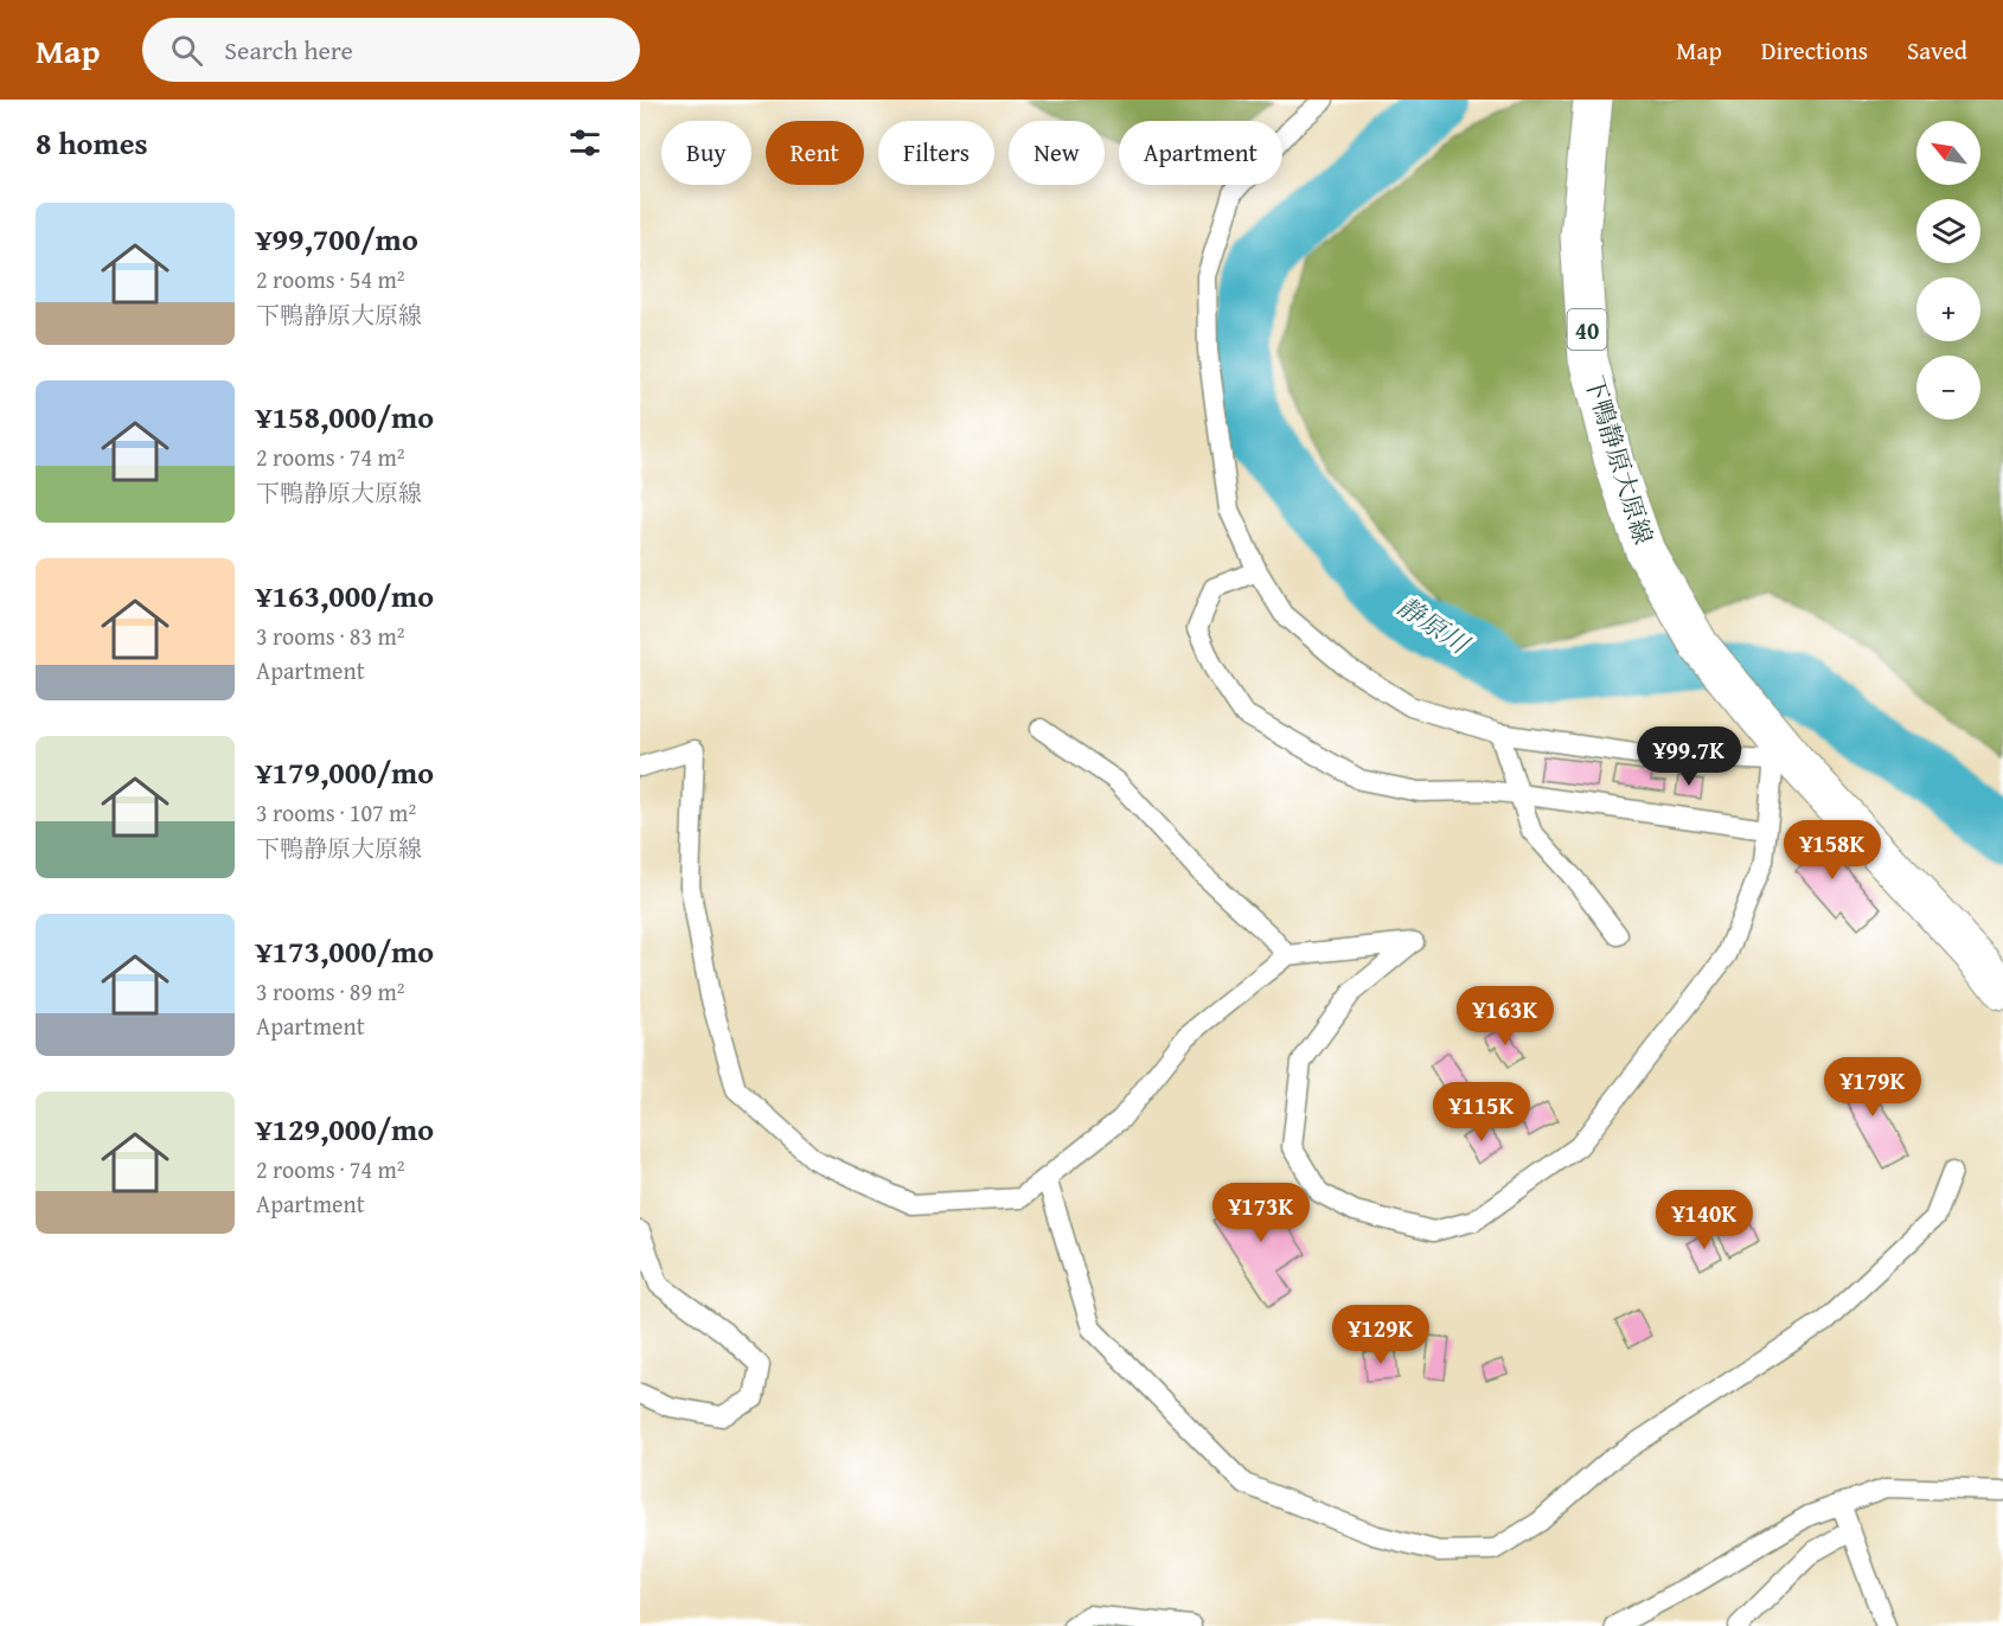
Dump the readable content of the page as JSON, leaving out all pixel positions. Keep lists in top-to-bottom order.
{
  "streets": {
    "main road": ["40", "下鴨静原大原線"]
  },
  "water": ["静原川"],
  "north": "top left",
  "page": {
    "header": "Map",
    "search": "Search here",
    "nav": ["Map", "Directions", "Saved"],
    "heading": "8 homes",
    "map_buttons": ["+", "−"],
    "chip": [
      "Buy",
      "Rent",
      "Filters",
      "New",
      "Apartment"
    ],
    "list": [
      {
        "name": "¥99,700/mo",
        "note": "2 rooms · 54 m² · 下鴨静原大原線"
      },
      {
        "name": "¥158,000/mo",
        "note": "2 rooms · 74 m² · 下鴨静原大原線"
      },
      {
        "name": "¥163,000/mo",
        "note": "3 rooms · 83 m² · Apartment"
      },
      {
        "name": "¥179,000/mo",
        "note": "3 rooms · 107 m² · 下鴨静原大原線"
      },
      {
        "name": "¥173,000/mo",
        "note": "3 rooms · 89 m² · Apartment"
      },
      {
        "name": "¥129,000/mo",
        "note": "2 rooms · 74 m² · Apartment"
      }
    ],
    "price": [
      "¥99.7K",
      "¥158K",
      "¥163K",
      "¥179K",
      "¥115K",
      "¥173K",
      "¥140K",
      "¥129K"
    ]
  }
}
